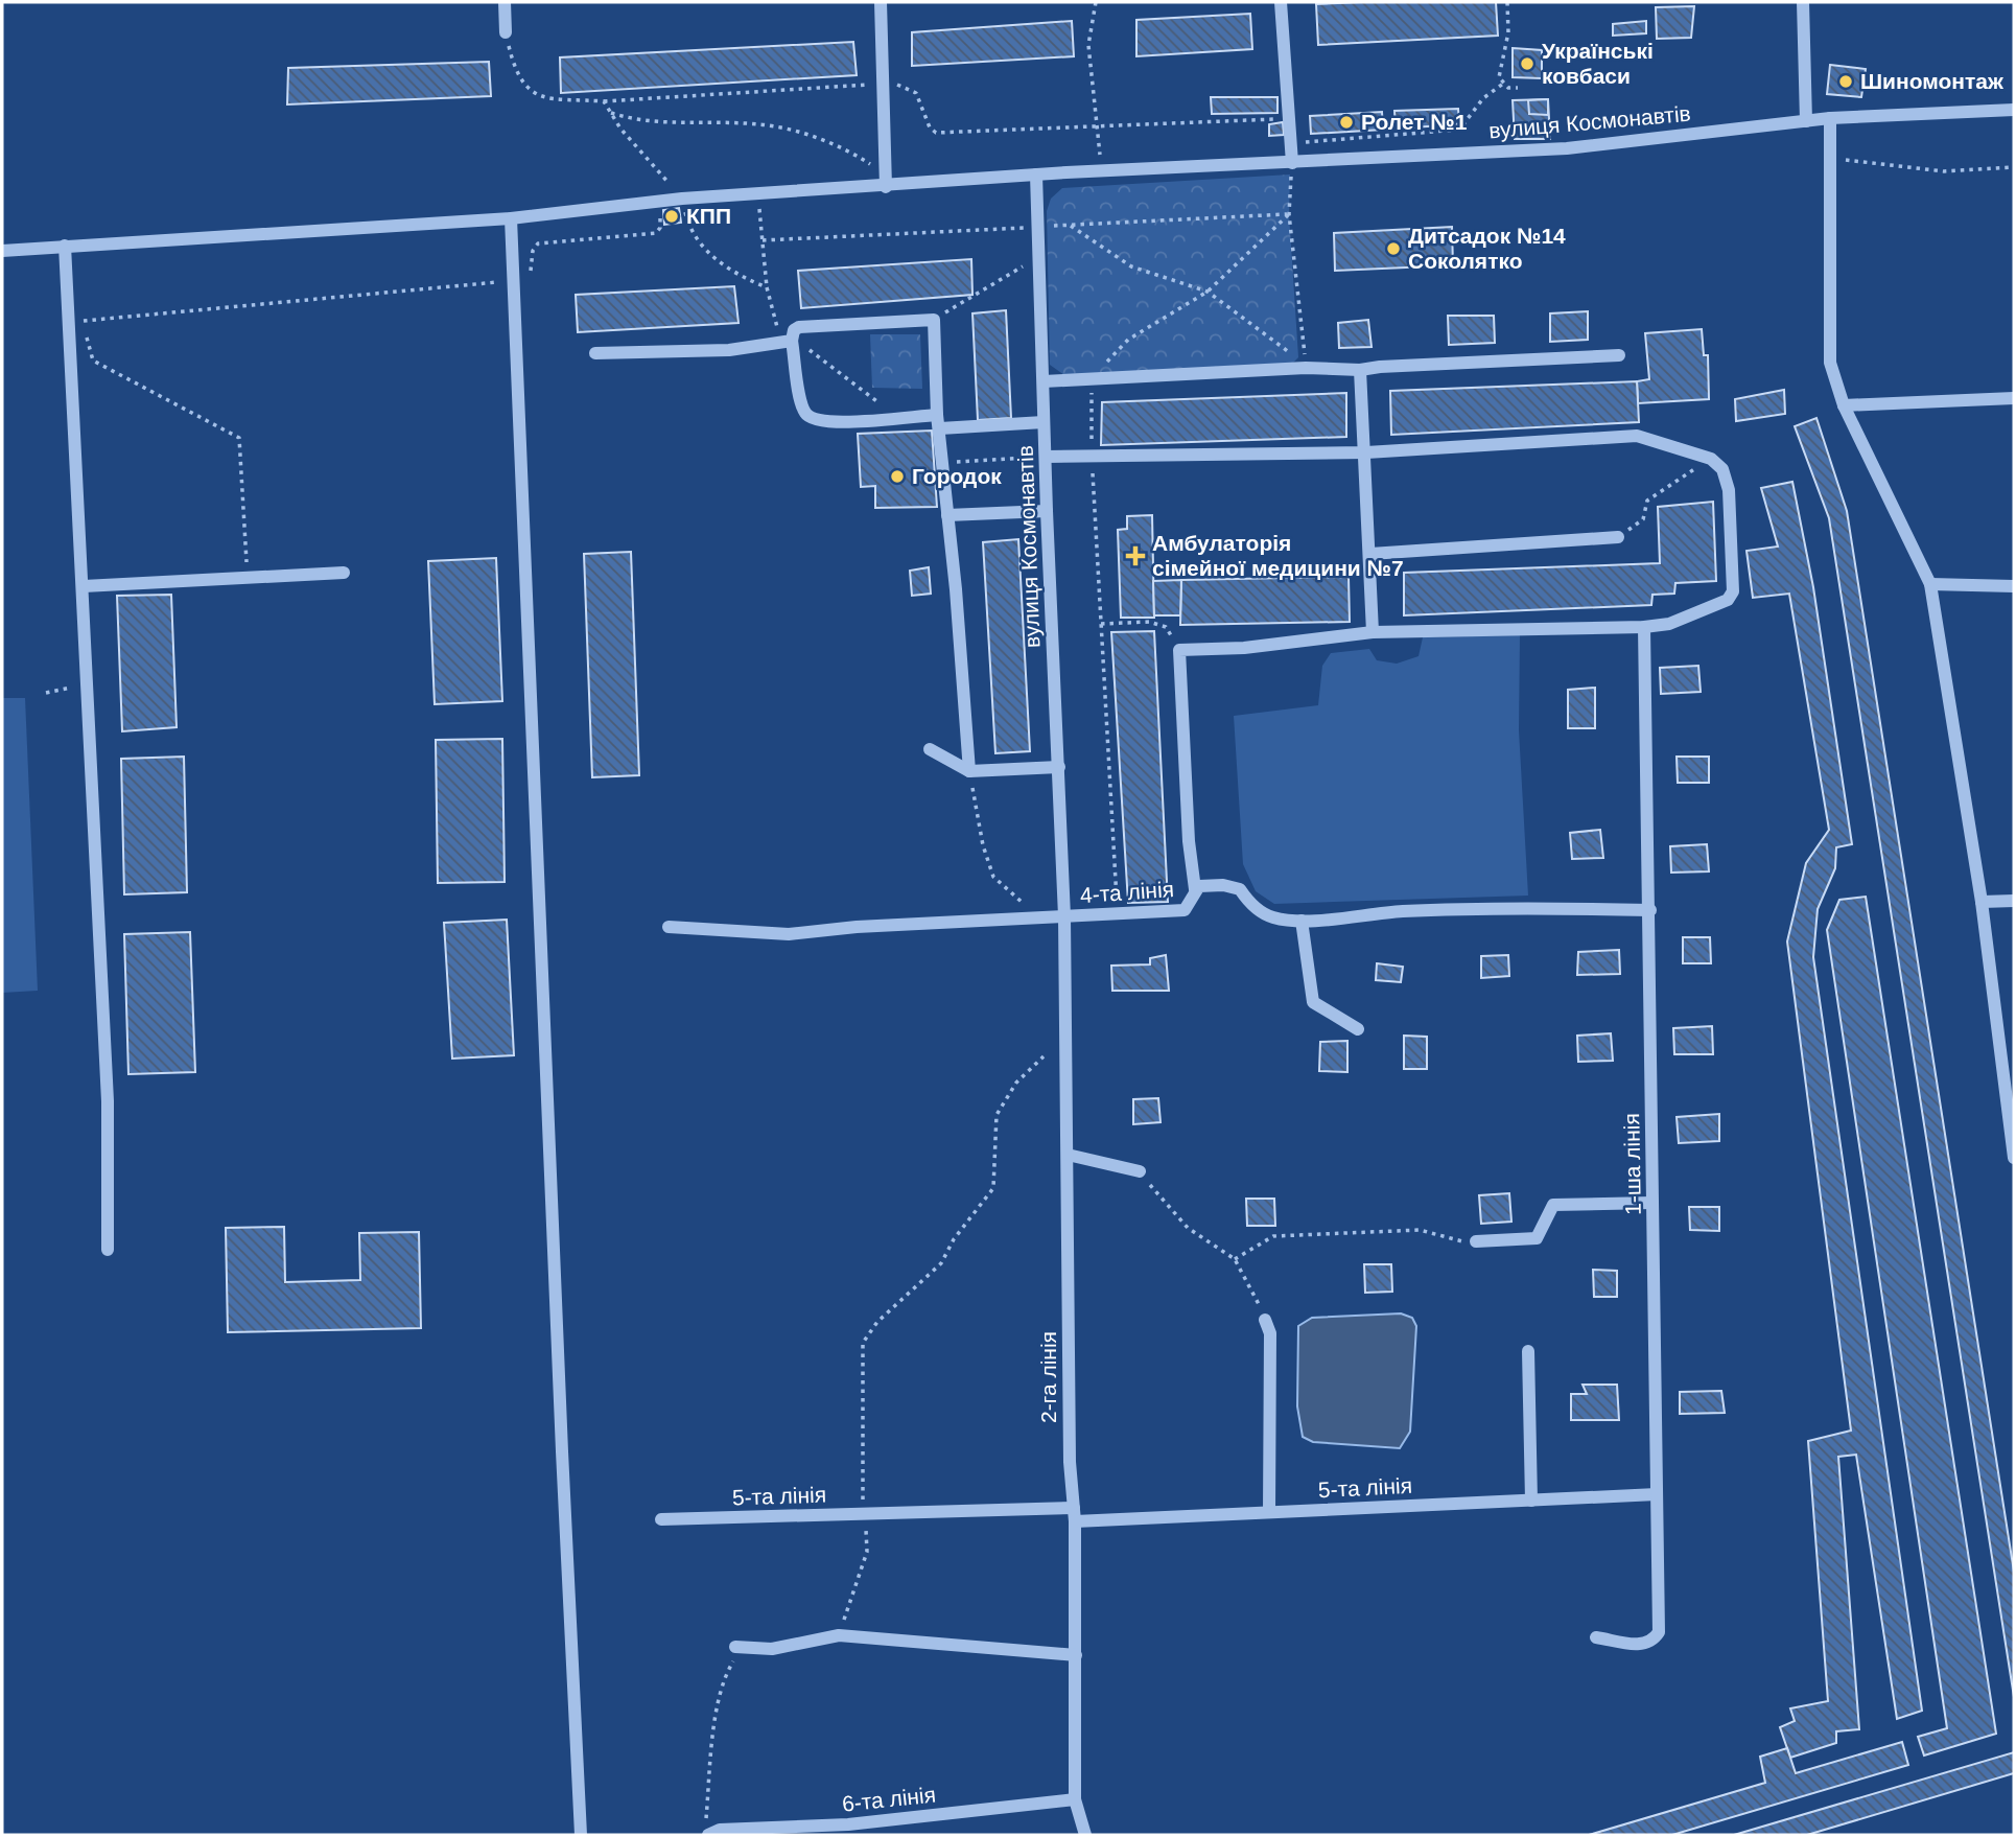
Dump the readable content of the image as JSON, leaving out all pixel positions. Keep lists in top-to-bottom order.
{
  "streets": {
    "street": [
      "вулиця Космонавтів",
      "4-та лінія",
      "1-ша лінія",
      "2-га лінія",
      "5-та лінія",
      "6-та лінія"
    ]
  },
  "crossings": [
    ["вулиця Космонавтів", "4-та лінія"],
    ["вулиця Космонавтів", "2-га лінія"],
    ["4-та лінія", "1-ша лінія"],
    ["4-та лінія", "2-га лінія"],
    ["1-ша лінія", "5-та лінія"],
    ["2-га лінія", "5-та лінія"],
    ["2-га лінія", "6-та лінія"]
  ],
  "places": {
    "other": [
      "Українські ковбаси",
      "Шиномонтаж",
      "Ролет №1",
      "КПП",
      "Дитсадок №14 Соколятко",
      "Городок"
    ],
    "health": ["Амбулаторія сімейної медицини №7"]
  }
}
